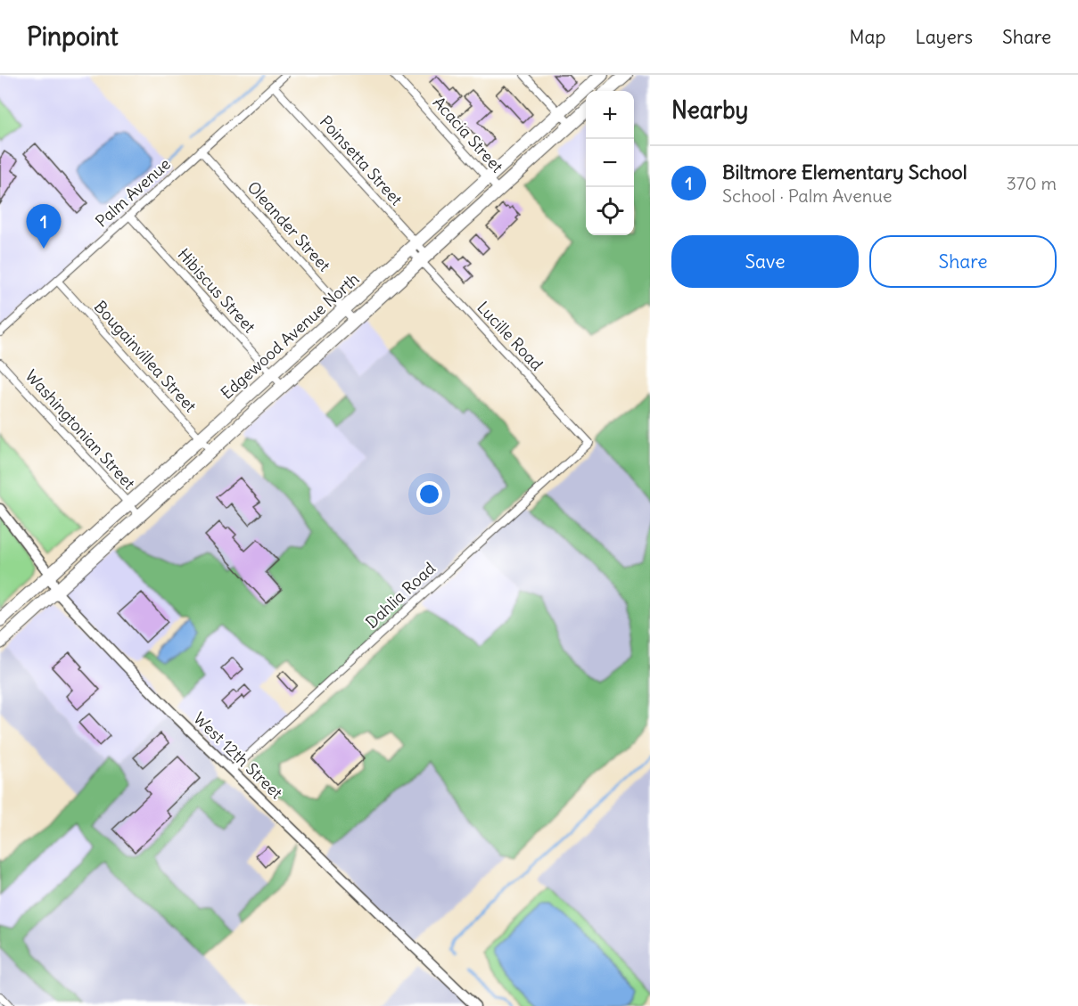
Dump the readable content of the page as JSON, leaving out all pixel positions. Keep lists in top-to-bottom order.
{
  "streets": {
    "main road": ["Edgewood Avenue North"],
    "street": [
      "Acacia Street",
      "Poinsetta Street",
      "Palm Avenue",
      "Oleander Street",
      "Hibiscus Street",
      "Lucille Road",
      "Bougainvillea Street",
      "Washingtonian Street",
      "Dahlia Road",
      "West 12th Street"
    ]
  },
  "crossings": [
    ["Acacia Street", "Edgewood Avenue North"],
    ["Poinsetta Street", "Palm Avenue"],
    ["Poinsetta Street", "Edgewood Avenue North"],
    ["Poinsetta Street", "Lucille Road"],
    ["Palm Avenue", "Oleander Street"],
    ["Palm Avenue", "Hibiscus Street"],
    ["Palm Avenue", "Bougainvillea Street"],
    ["Oleander Street", "Edgewood Avenue North"],
    ["Hibiscus Street", "Edgewood Avenue North"],
    ["Edgewood Avenue North", "Lucille Road"],
    ["Edgewood Avenue North", "Bougainvillea Street"],
    ["Edgewood Avenue North", "Washingtonian Street"],
    ["Edgewood Avenue North", "West 12th Street"],
    ["Lucille Road", "Dahlia Road"],
    ["Dahlia Road", "West 12th Street"]
  ],
  "page": {
    "header": "Pinpoint",
    "nav": ["Map", "Layers", "Share"],
    "heading": "Nearby",
    "map_buttons": ["+", "−"],
    "list": [
      {
        "mark": "1",
        "name": "Biltmore Elementary School",
        "note": "School · Palm Avenue",
        "value": "370 m"
      }
    ],
    "pins": "1",
    "buttons": ["Save", "Share"]
  }
}
